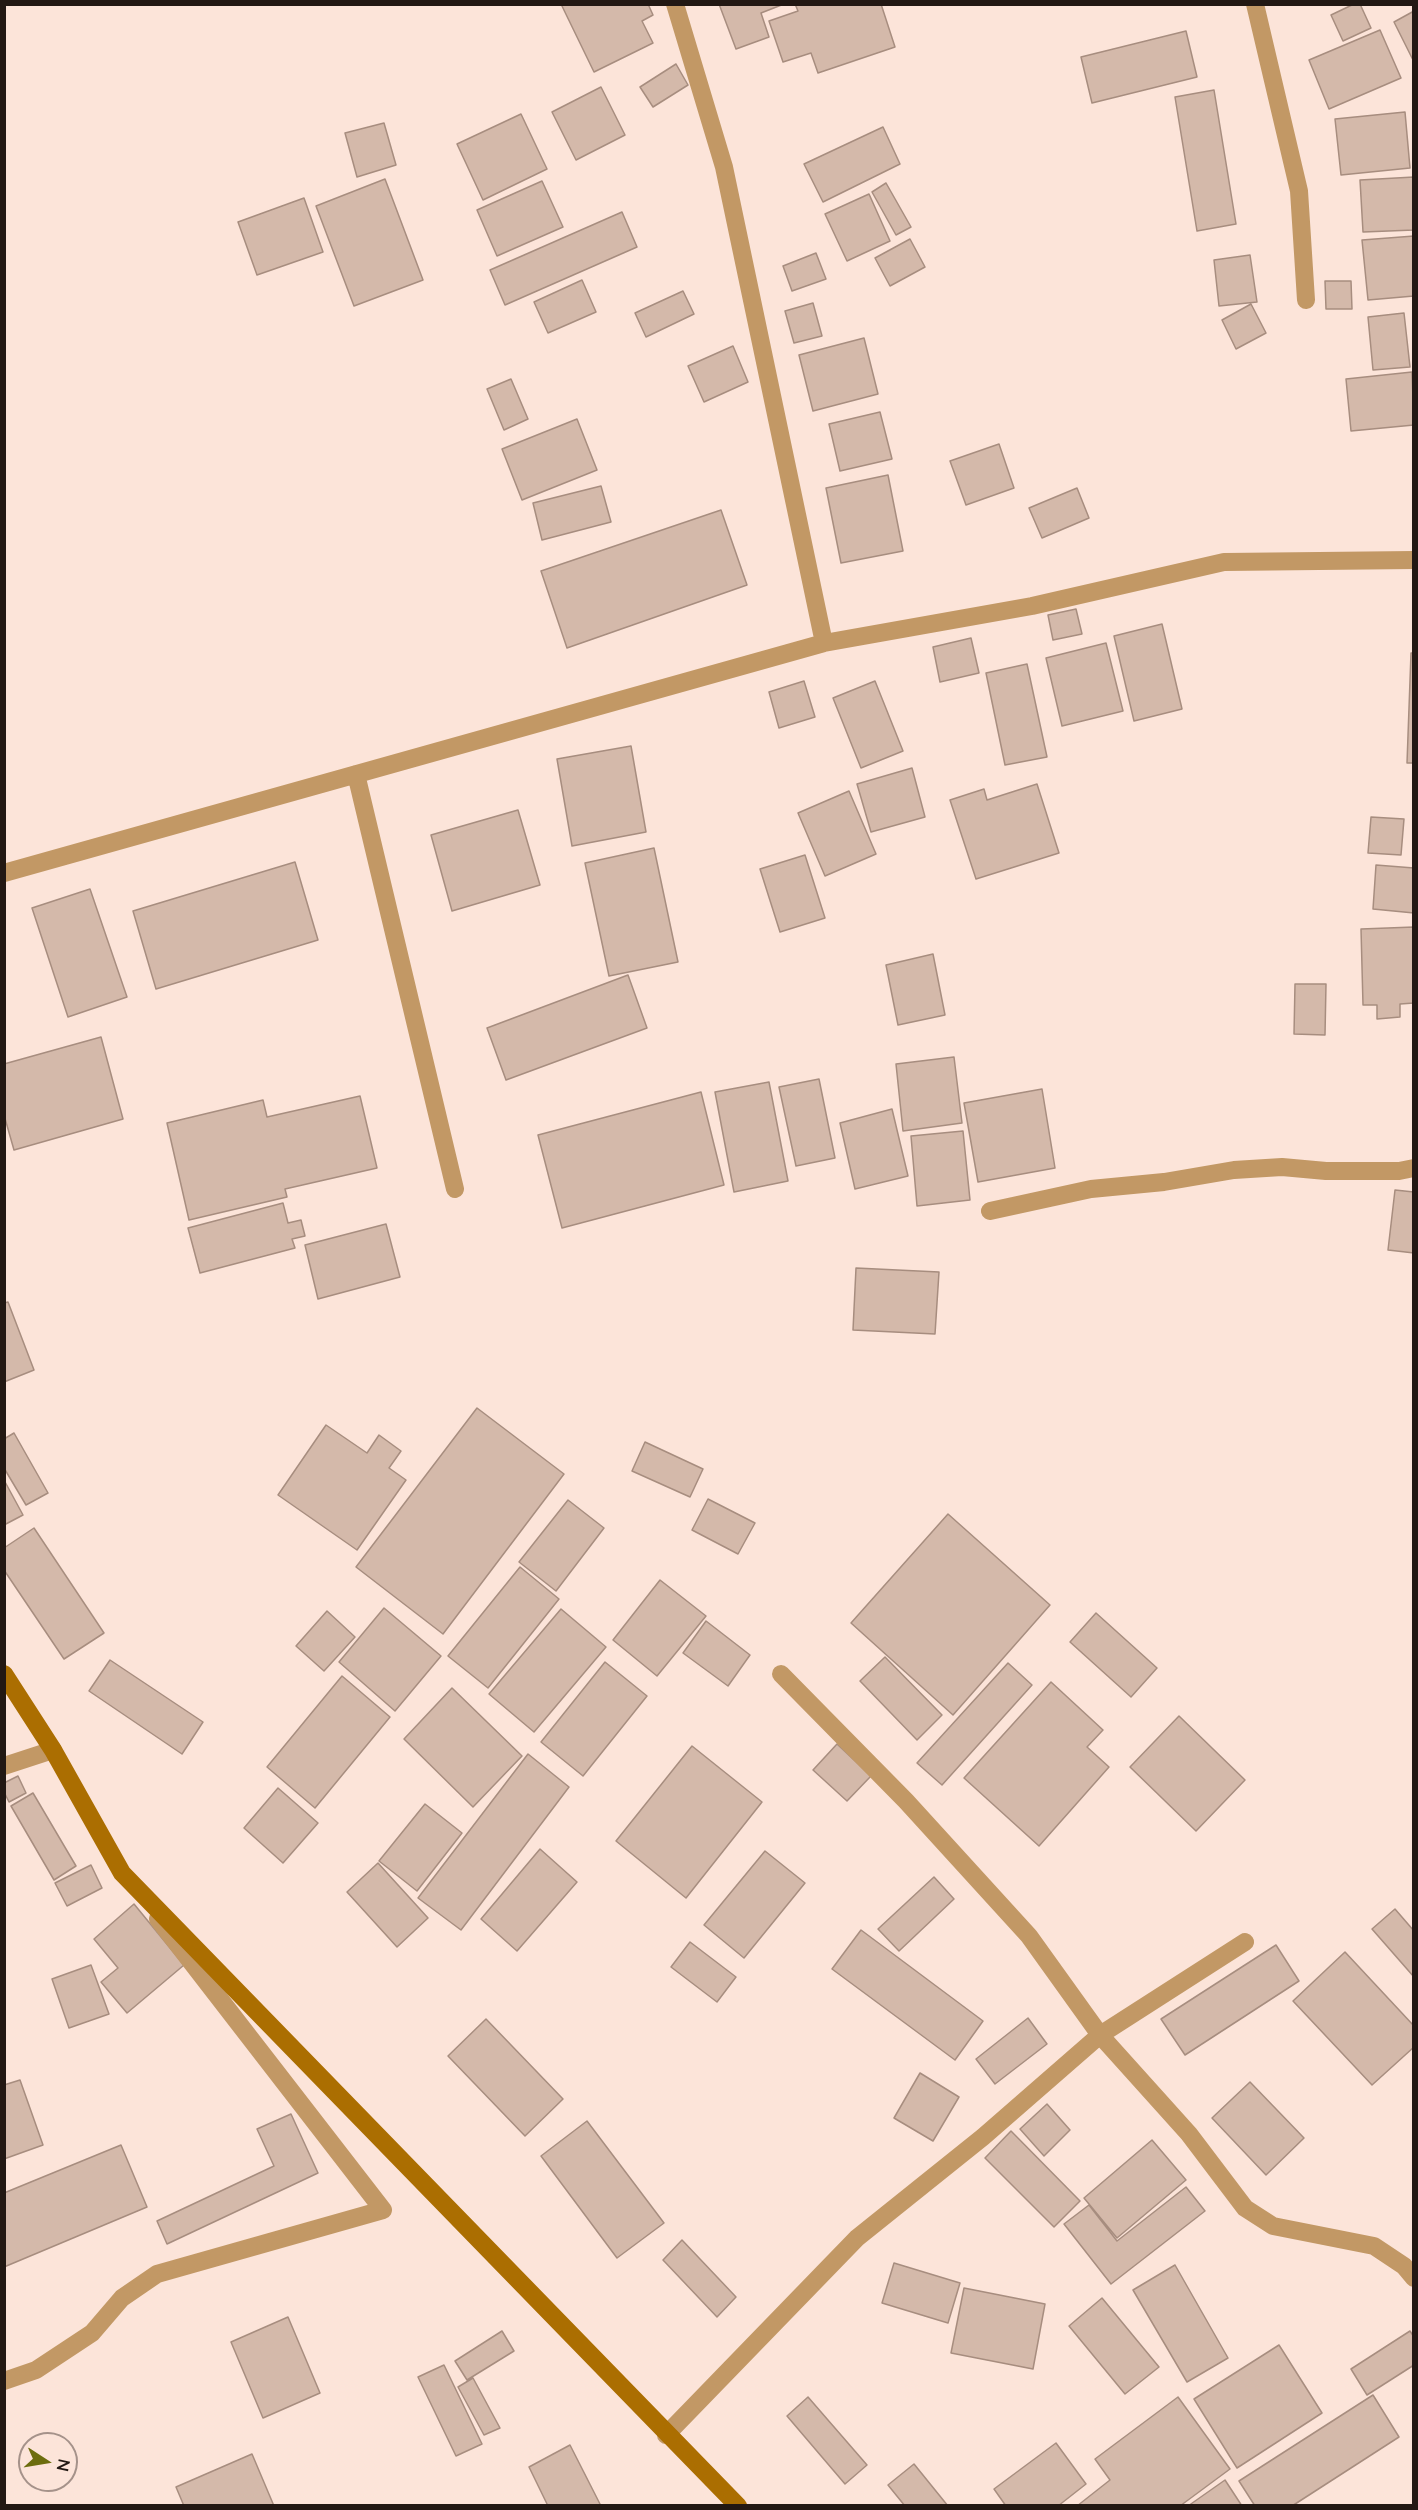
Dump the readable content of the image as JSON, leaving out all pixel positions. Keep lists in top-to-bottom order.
{
  "north": "right"
}
